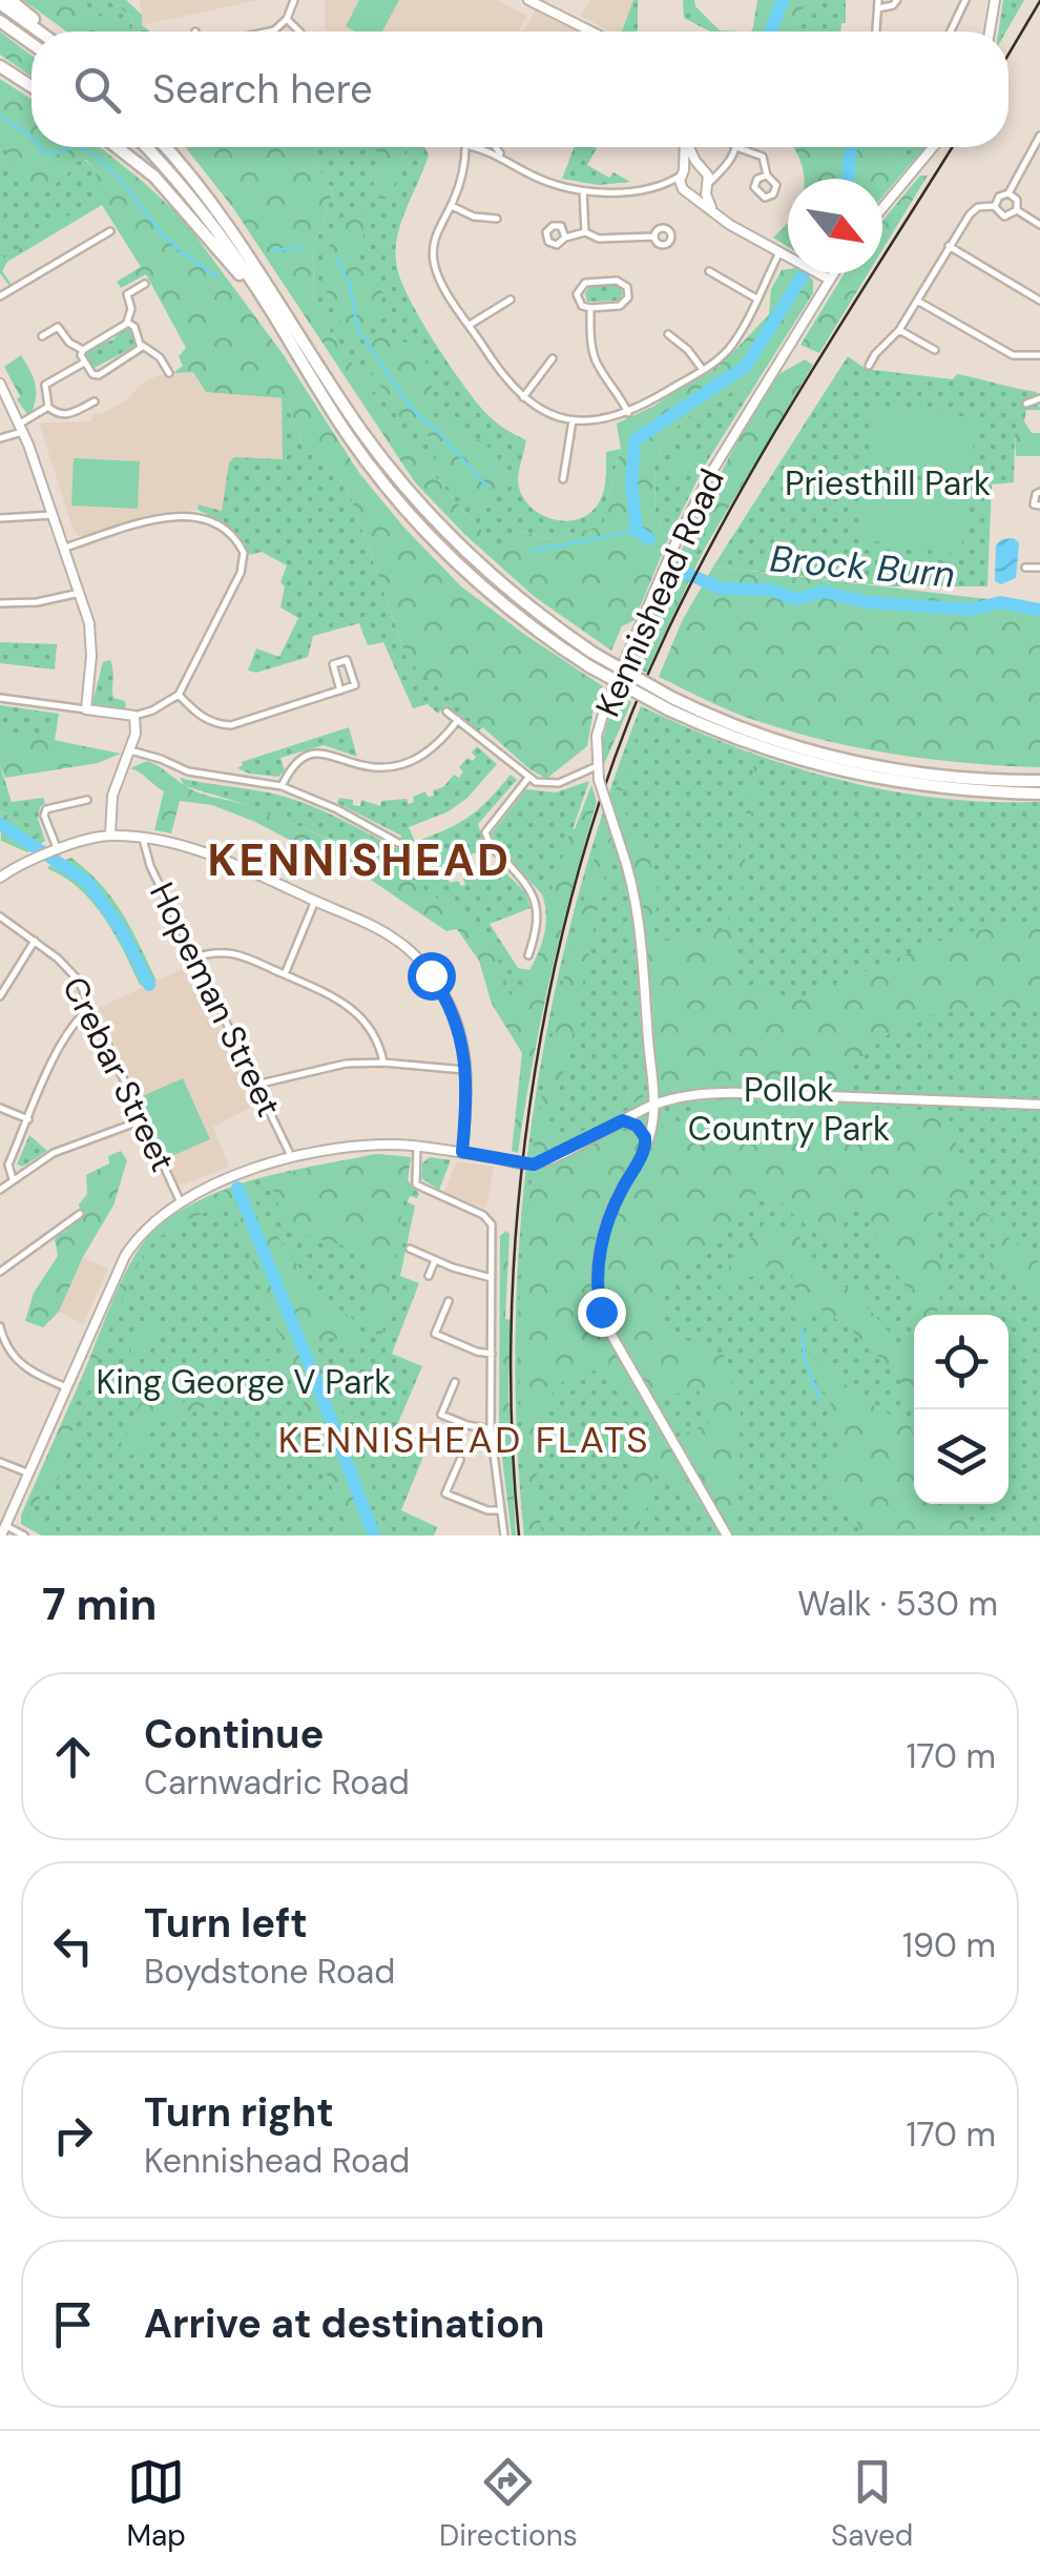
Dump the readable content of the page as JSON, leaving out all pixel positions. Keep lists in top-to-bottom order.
{
  "streets": {
    "street": ["Kennishead Road", "Hopeman Street", "Crebar Street"]
  },
  "districts": ["KENNISHEAD", "KENNISHEAD FLATS"],
  "water": ["Brock Burn"],
  "parks": ["Priesthill Park", "Pollok Country Park", "King George V Park"],
  "north": "bottom right",
  "page": {
    "search": "Search here",
    "heading": ["7 min", "Walk · 530 m"],
    "list": [
      ["Continue", "Carnwadric Road", "170 m"],
      ["Turn left", "Boydstone Road", "190 m"],
      ["Turn right", "Kennishead Road", "170 m"],
      "Arrive at destination"
    ],
    "nav": ["Map", "Directions", "Saved"]
  }
}
